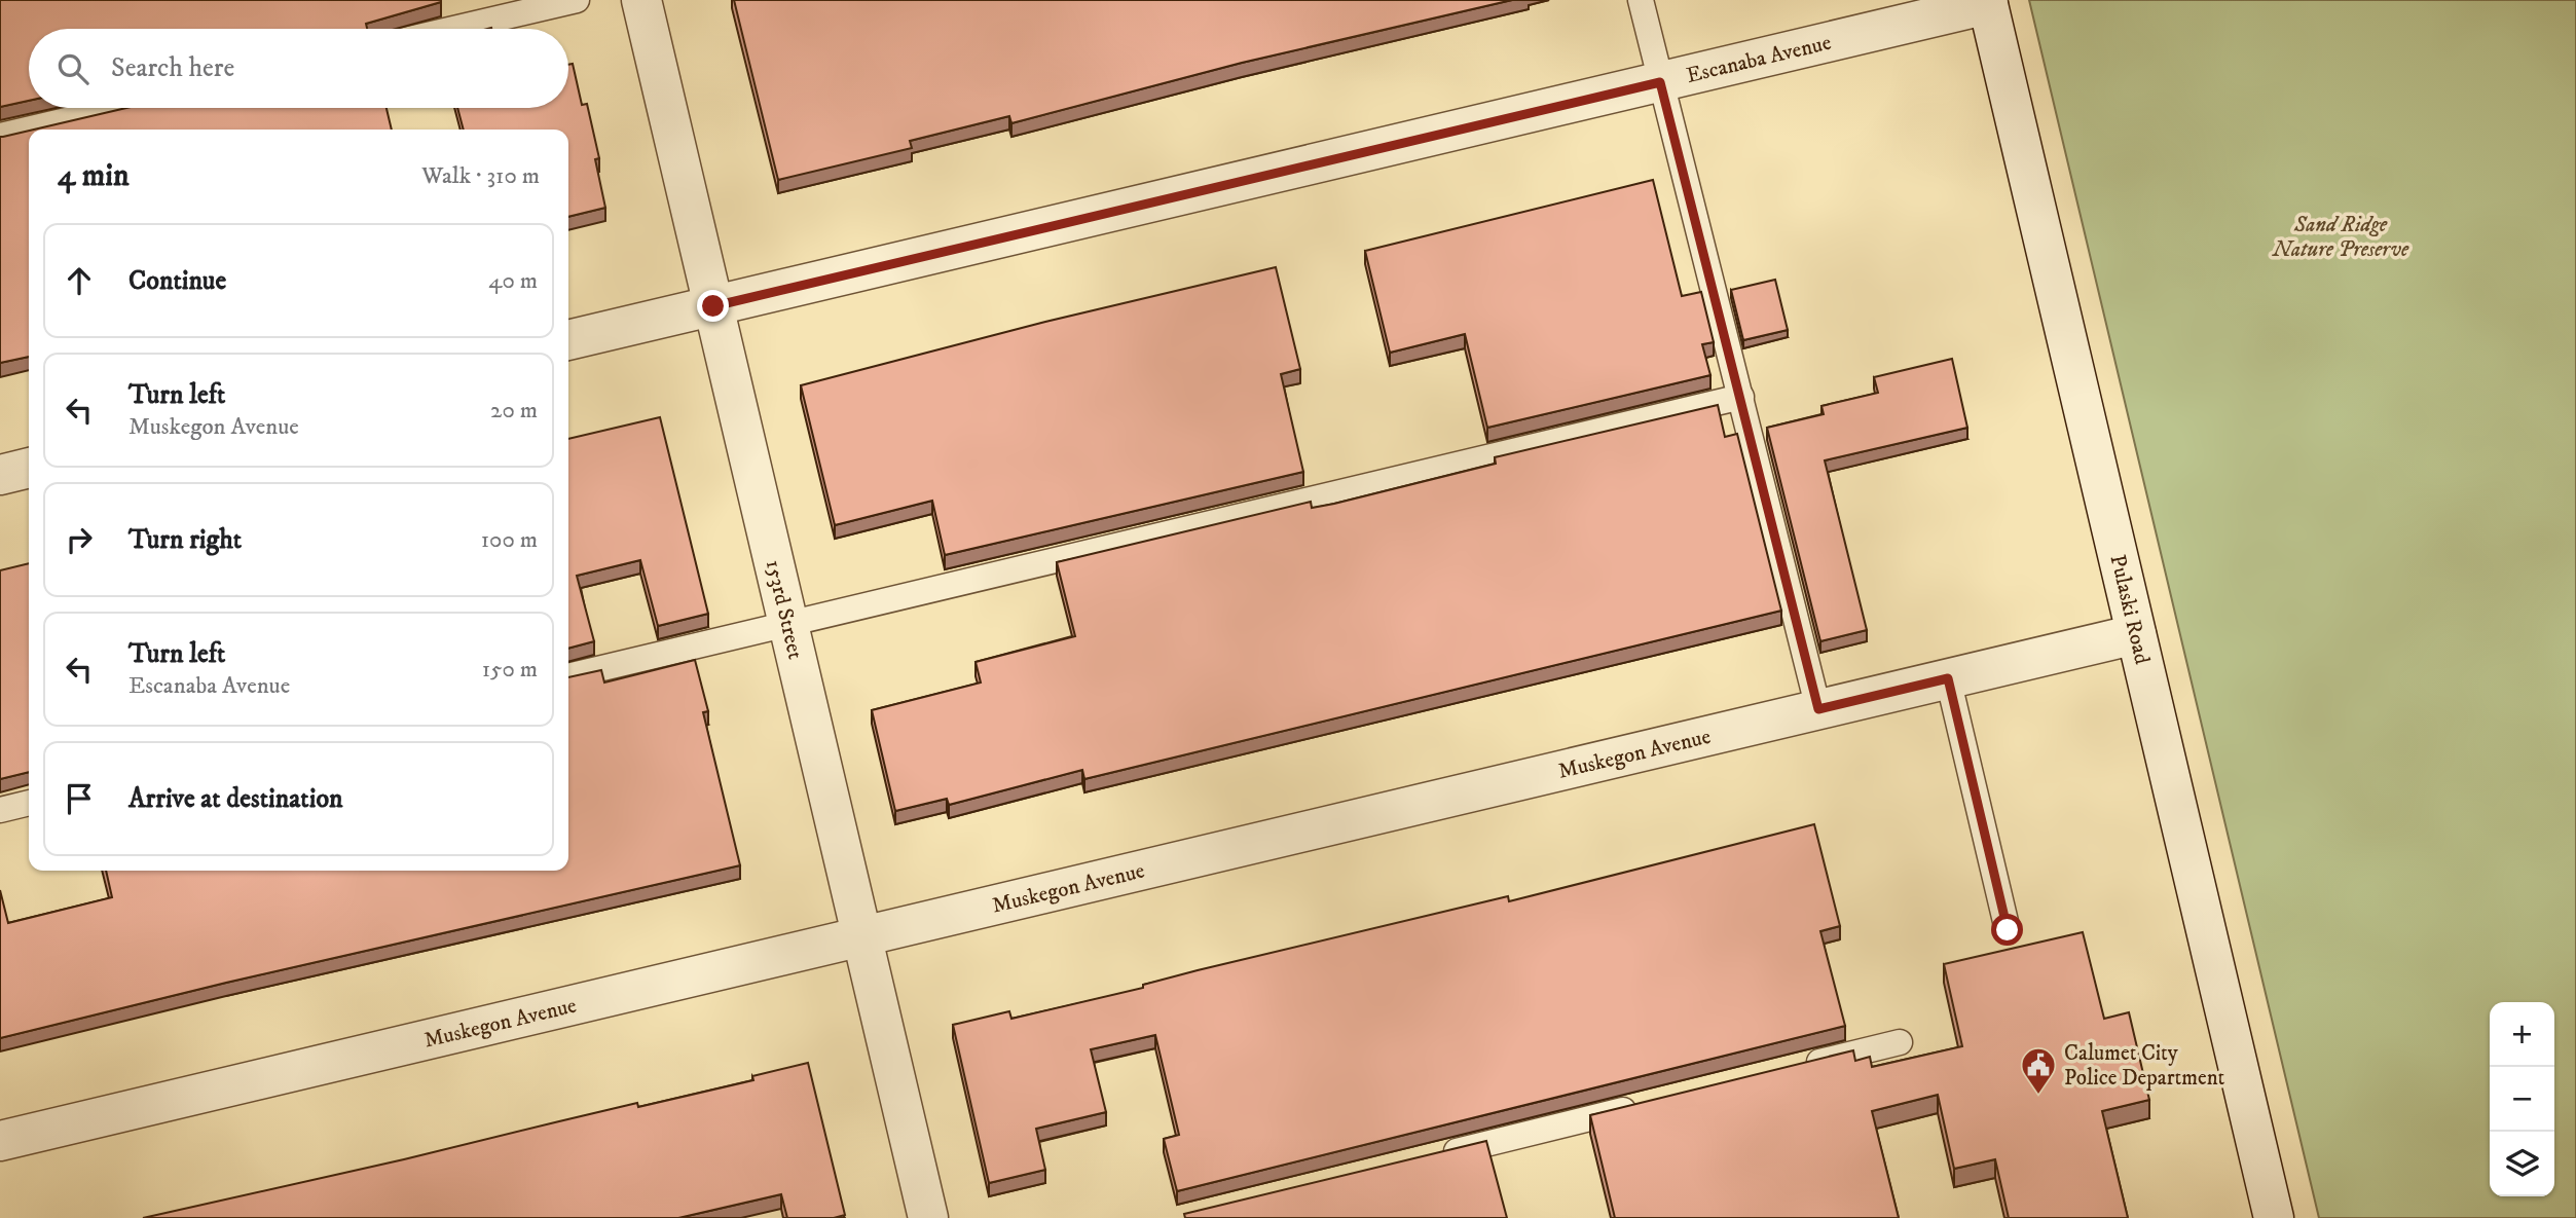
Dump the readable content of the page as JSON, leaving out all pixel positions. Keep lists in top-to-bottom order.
{
  "streets": {
    "street": [
      "Escanaba Avenue",
      "153rd Street",
      "Pulaski Road",
      "Muskegon Avenue"
    ]
  },
  "crossings": [
    ["Escanaba Avenue", "153rd Street"],
    ["Escanaba Avenue", "Pulaski Road"],
    ["153rd Street", "Muskegon Avenue"],
    ["Pulaski Road", "Muskegon Avenue"]
  ],
  "parks": ["Sand Ridge Nature Preserve"],
  "places": {
    "public building": ["Calumet City Police Department"]
  },
  "page": {
    "search": "Search here",
    "heading": ["4 min", "Walk · 310 m"],
    "list": [
      ["Continue", "40 m"],
      ["Turn left", "Muskegon Avenue", "20 m"],
      ["Turn right", "100 m"],
      ["Turn left", "Escanaba Avenue", "150 m"],
      "Arrive at destination"
    ],
    "map_buttons": ["+", "−"]
  }
}
